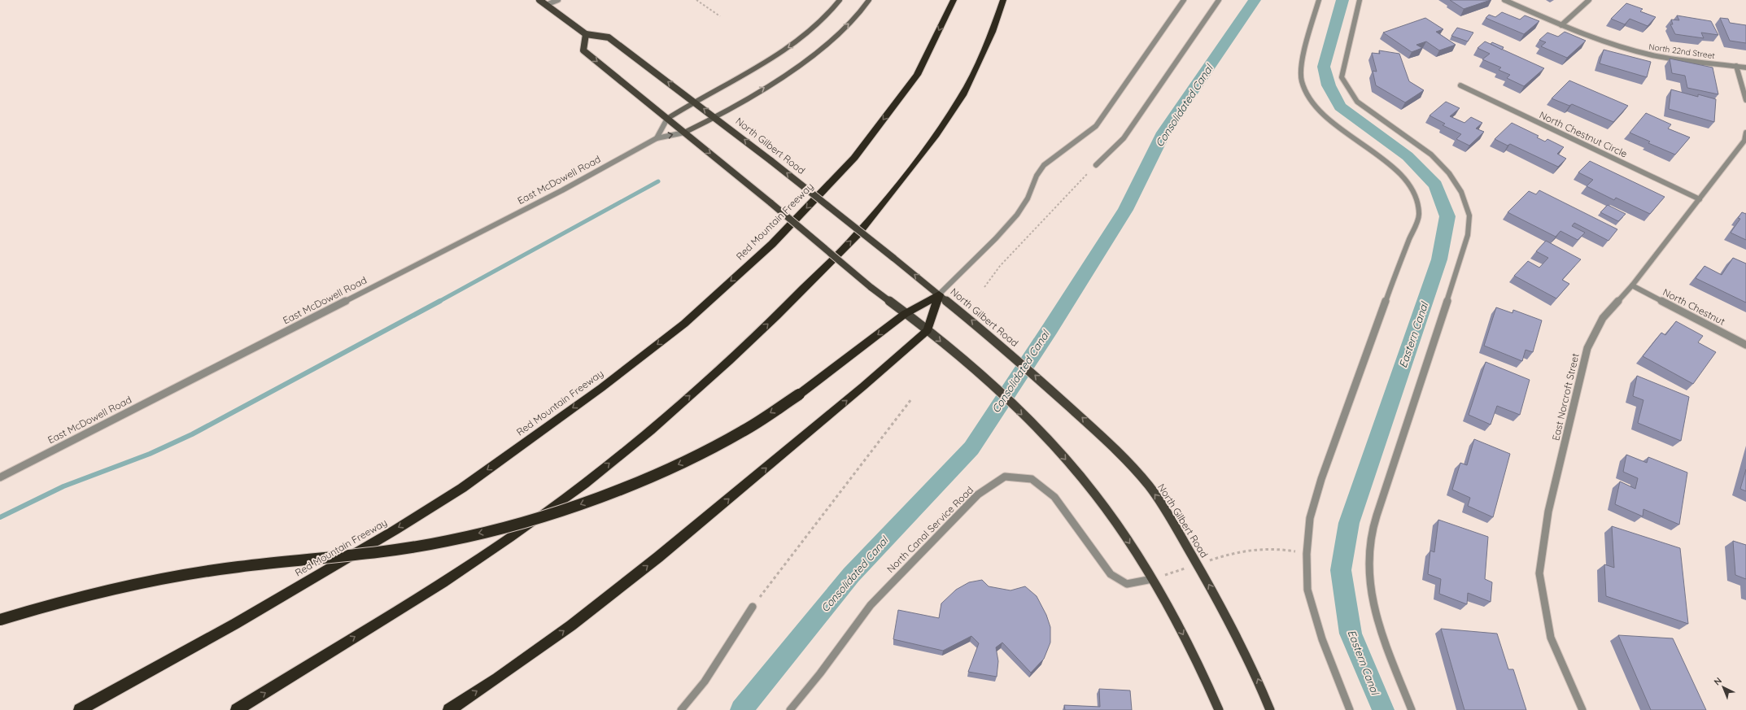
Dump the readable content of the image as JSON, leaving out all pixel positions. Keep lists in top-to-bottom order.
{
  "streets": {
    "highway": ["Red Mountain Freeway"],
    "main road": ["North Gilbert Road", "East McDowell Road"],
    "street": [
      "North 22nd Street",
      "North Chestnut Circle",
      "North Chestnut",
      "East Norcroft Street",
      "North Canal Service Road"
    ]
  },
  "crossings": [
    ["North Chestnut Circle", "East Norcroft Street"],
    ["North Gilbert Road", "East McDowell Road"],
    ["North Chestnut", "East Norcroft Street"]
  ],
  "water": ["Consolidated Canal", "Eastern Canal"],
  "north": "top left"
}
